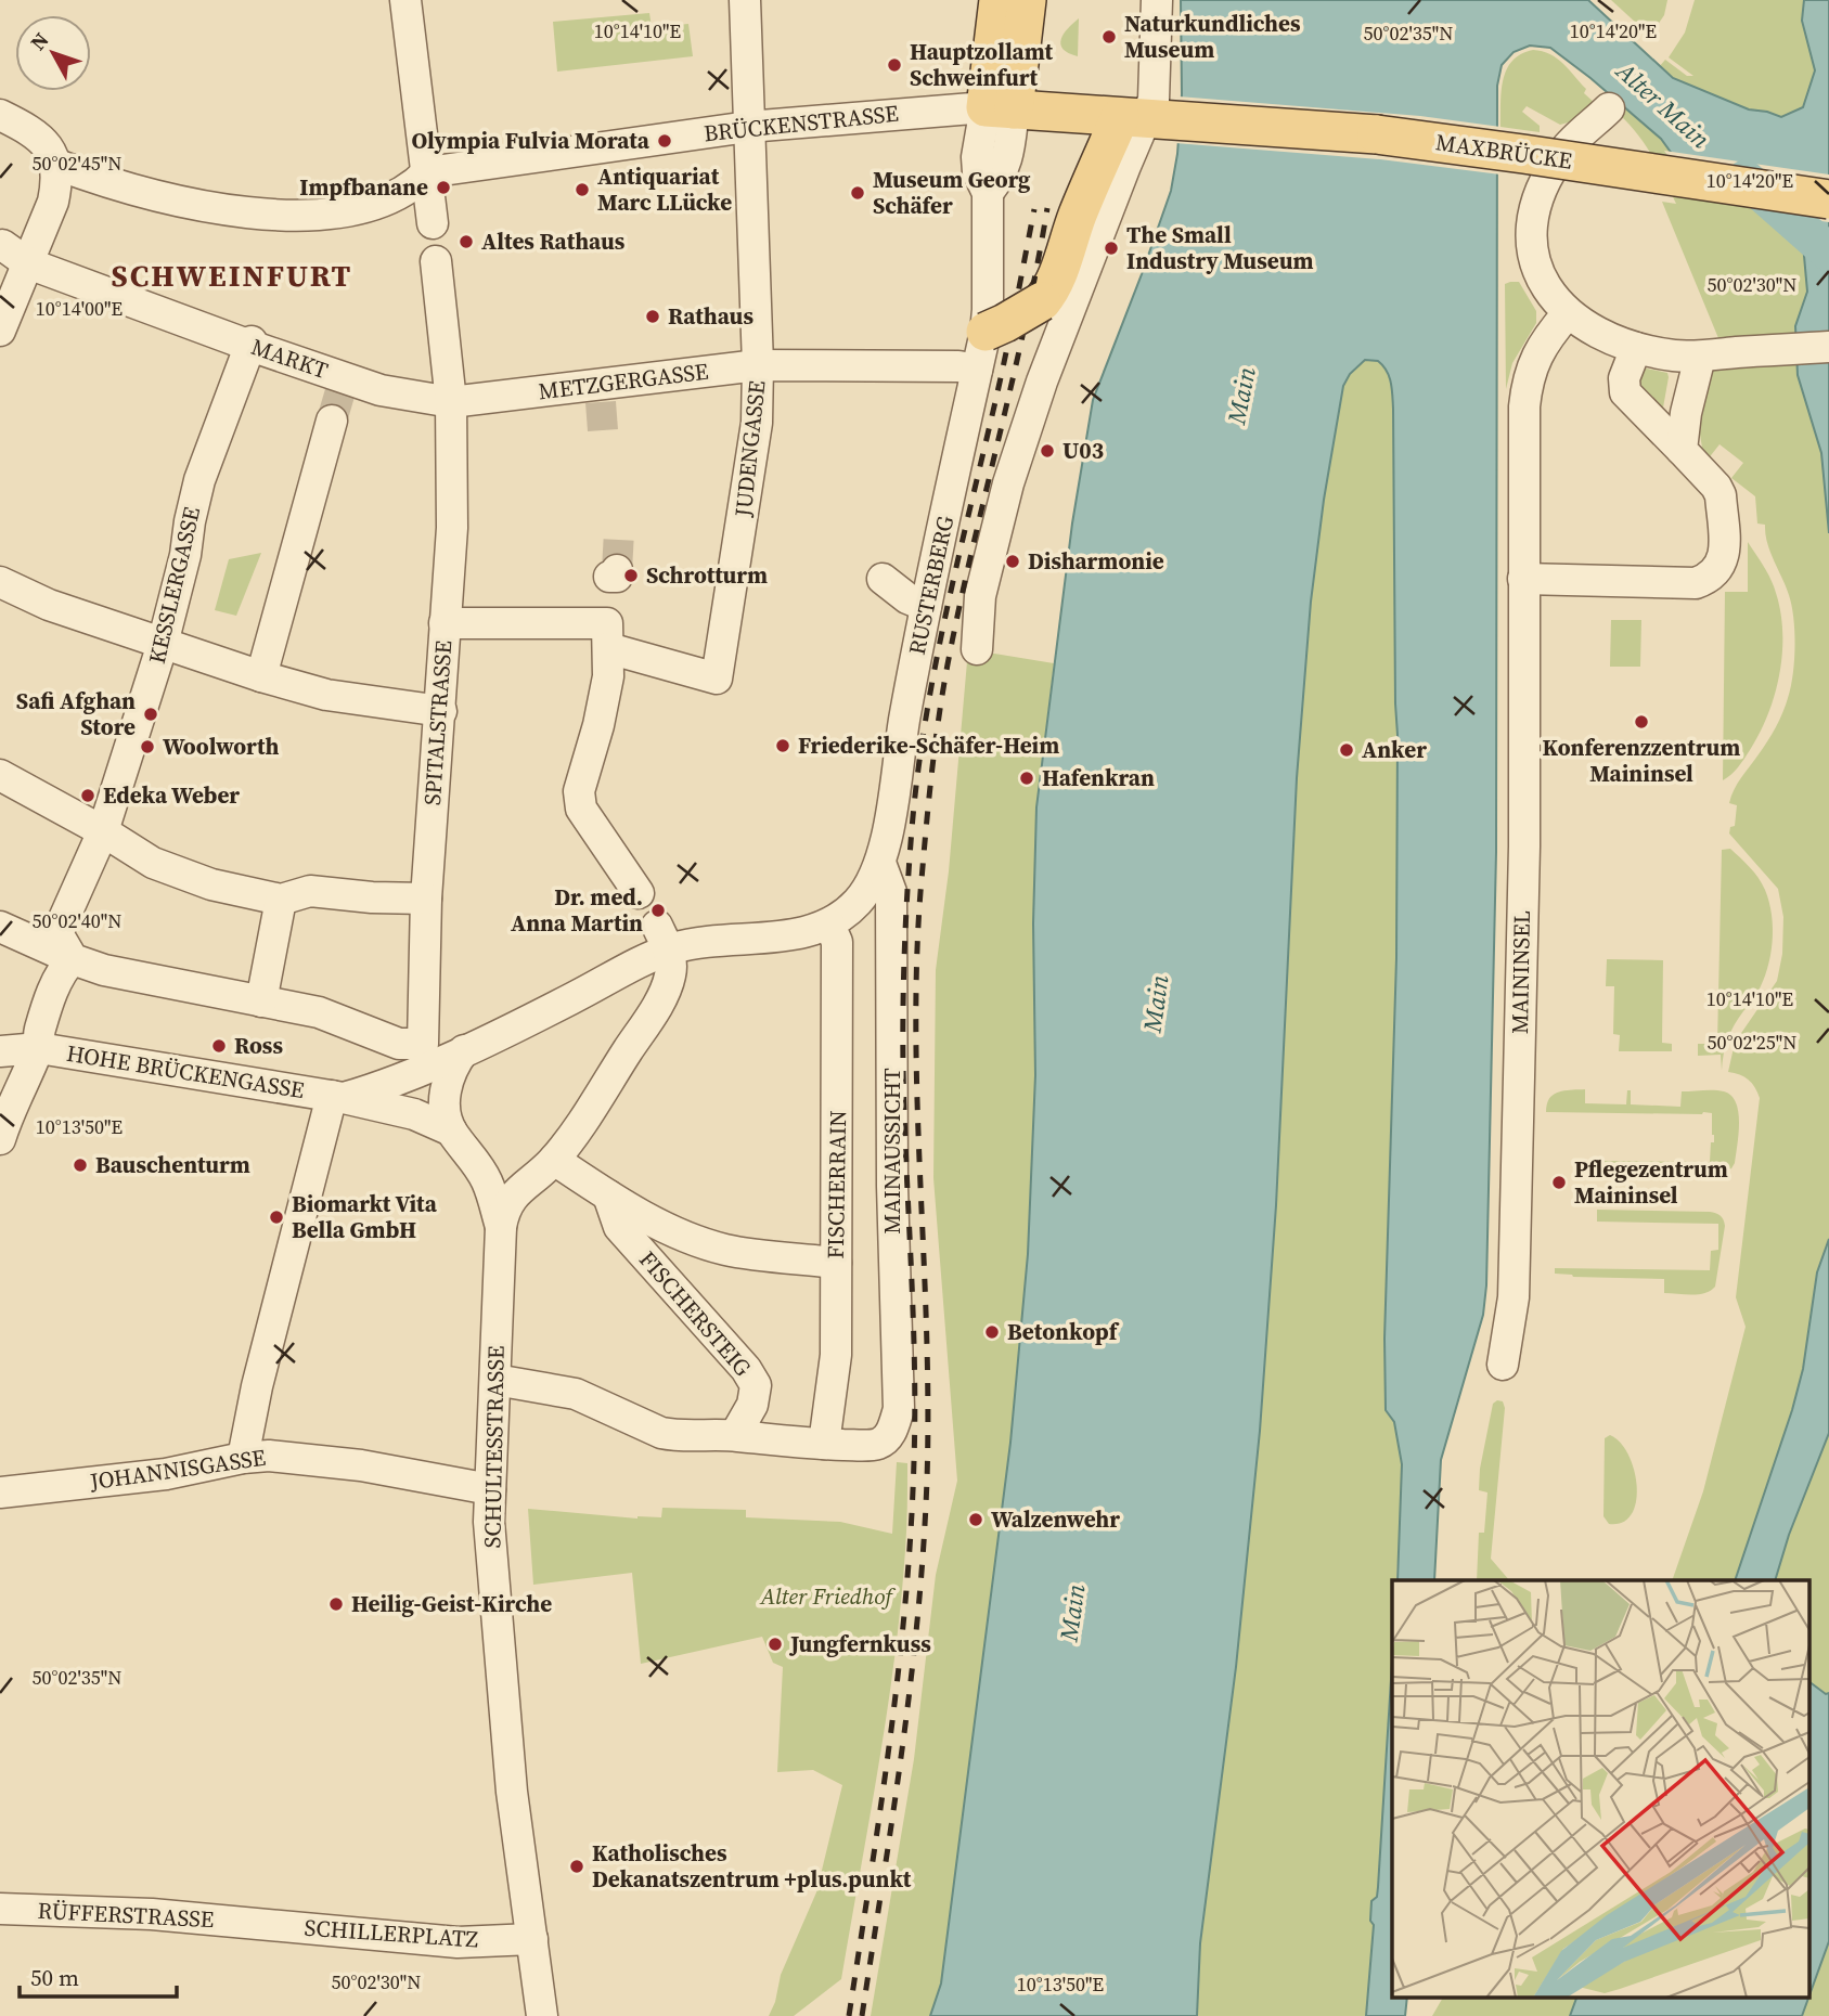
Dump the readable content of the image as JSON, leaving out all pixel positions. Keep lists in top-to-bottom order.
{
  "streets": {
    "main road": ["BRÜCKENSTRASSE", "MAXBRÜCKE"],
    "street": [
      "MARKT",
      "METZGERGASSE",
      "JUDENGASSE",
      "KESSLERGASSE",
      "RUSTERBERG",
      "SPITALSTRASSE",
      "MAININSEL",
      "HOHE BRÜCKENGASSE",
      "MAINAUSSICHT",
      "FISCHERRAIN",
      "FISCHERSTEIG",
      "SCHULTESSTRASSE",
      "JOHANNISGASSE",
      "RÜFFERSTRASSE",
      "SCHILLERPLATZ"
    ]
  },
  "crossings": [
    ["BRÜCKENSTRASSE", "MAXBRÜCKE"],
    ["BRÜCKENSTRASSE", "JUDENGASSE"],
    ["BRÜCKENSTRASSE", "RUSTERBERG"],
    ["MARKT", "METZGERGASSE"],
    ["MARKT", "KESSLERGASSE"],
    ["MARKT", "SPITALSTRASSE"],
    ["METZGERGASSE", "JUDENGASSE"],
    ["METZGERGASSE", "RUSTERBERG"],
    ["METZGERGASSE", "SPITALSTRASSE"],
    ["RUSTERBERG", "MAINAUSSICHT"],
    ["RUSTERBERG", "FISCHERRAIN"],
    ["MAINAUSSICHT", "FISCHERRAIN"],
    ["FISCHERRAIN", "FISCHERSTEIG"],
    ["SCHULTESSTRASSE", "JOHANNISGASSE"],
    ["SCHULTESSTRASSE", "SCHILLERPLATZ"],
    ["RÜFFERSTRASSE", "SCHILLERPLATZ"]
  ],
  "districts": ["SCHWEINFURT"],
  "water": ["Alter Main", "Main"],
  "parks": ["Alter Friedhof"],
  "places": [
    "Naturkundliches Museum",
    "Hauptzollamt Schweinfurt",
    "Olympia Fulvia Morata",
    "Impfbanane",
    "Antiquariat Marc LLücke",
    "Museum Georg Schäfer",
    "Altes Rathaus",
    "The Small Industry Museum",
    "Rathaus",
    "U03",
    "Disharmonie",
    "Schrotturm",
    "Safi Afghan Store",
    "Konferenzzentrum Maininsel",
    "Friederike-Schäfer-Heim",
    "Woolworth",
    "Anker",
    "Hafenkran",
    "Edeka Weber",
    "Dr. med. Anna Martin",
    "Ross",
    "Bauschenturm",
    "Pflegezentrum Maininsel",
    "Biomarkt Vita Bella GmbH",
    "Betonkopf",
    "Walzenwehr",
    "Heilig-Geist-Kirche",
    "Jungfernkuss",
    "Katholisches Dekanatszentrum +plus.punkt"
  ],
  "scale_bar": "50 m",
  "north": "top left",
  "coordinates": [
    "10°14'10\"E",
    "10°14'20\"E",
    "50°02'35\"N",
    "50°02'45\"N",
    "50°02'30\"N",
    "10°14'00\"E",
    "50°02'40\"N",
    "50°02'25\"N",
    "10°13'50\"E"
  ]
}
